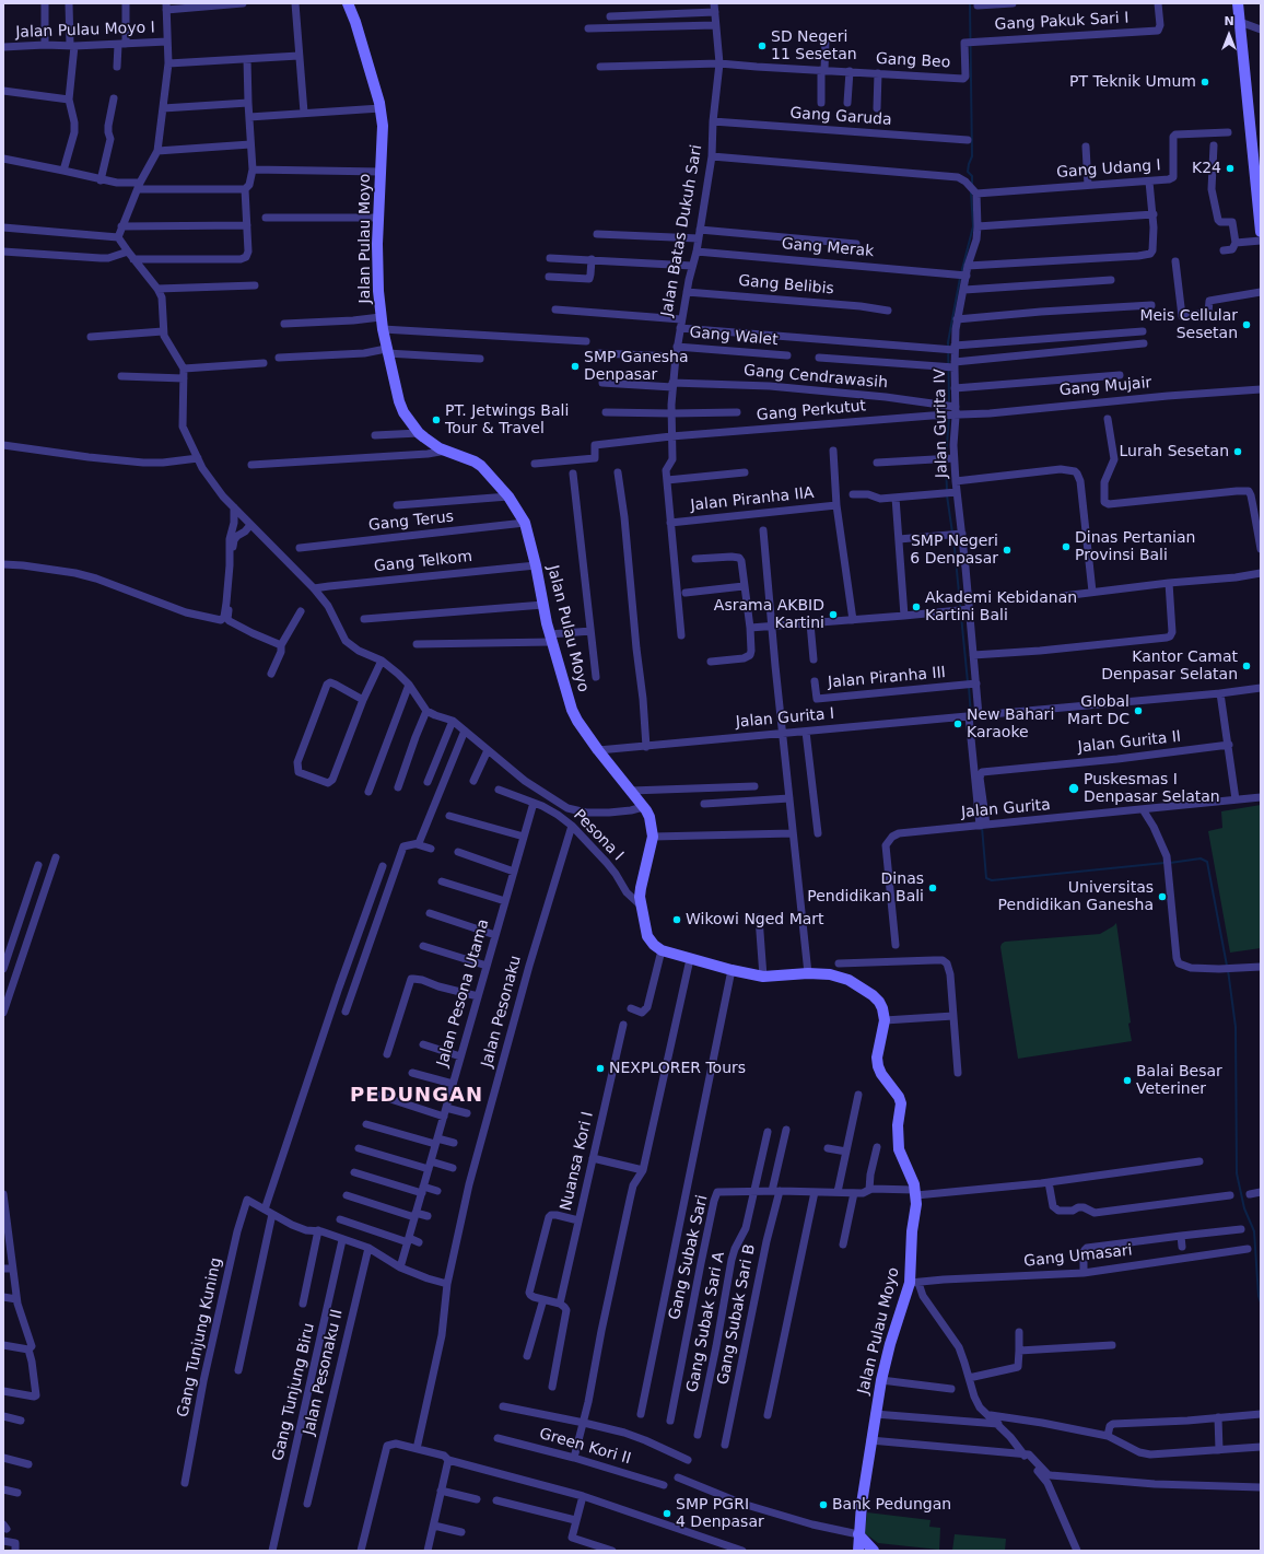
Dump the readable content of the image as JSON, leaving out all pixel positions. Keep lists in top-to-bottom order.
{
  "streets": {
    "street": [
      "Gang Pakuk Sari I",
      "Jalan Pulau Moyo I",
      "Gang Beo",
      "Gang Garuda",
      "Gang Udang I",
      "Jalan Batas Dukuh Sari",
      "Jalan Pulau Moyo",
      "Gang Merak",
      "Gang Belibis",
      "Gang Walet",
      "Gang Cendrawasih",
      "Gang Mujair",
      "Gang Perkutut",
      "Jalan Gurita IV",
      "Jalan Piranha IIA",
      "Gang Terus",
      "Gang Telkom",
      "Jalan Piranha III",
      "Jalan Gurita I",
      "Jalan Gurita II",
      "Jalan Gurita",
      "Pesona I",
      "Jalan Pesona Utama",
      "Jalan Pesonaku",
      "Nuansa Kori I",
      "Gang Umasari",
      "Gang Subak Sari",
      "Gang Subak Sari B",
      "Gang Subak Sari A",
      "Gang Tunjung Kuning",
      "Jalan Pesonaku II",
      "Gang Tunjung Biru",
      "Green Kori II"
    ]
  },
  "crossings": [
    ["Gang Pakuk Sari I", "Gang Beo"],
    ["Gang Beo", "Jalan Batas Dukuh Sari"],
    ["Gang Garuda", "Jalan Batas Dukuh Sari"],
    ["Gang Udang I", "Jalan Gurita IV"],
    ["Jalan Batas Dukuh Sari", "Gang Merak"],
    ["Jalan Batas Dukuh Sari", "Gang Belibis"],
    ["Jalan Batas Dukuh Sari", "Gang Walet"],
    ["Jalan Batas Dukuh Sari", "Gang Cendrawasih"],
    ["Jalan Batas Dukuh Sari", "Gang Perkutut"],
    ["Jalan Batas Dukuh Sari", "Jalan Piranha IIA"],
    ["Jalan Pulau Moyo", "Gang Terus"],
    ["Jalan Pulau Moyo", "Gang Telkom"],
    ["Jalan Pulau Moyo", "Jalan Gurita I"],
    ["Jalan Pulau Moyo", "Pesona I"],
    ["Jalan Pulau Moyo", "Gang Umasari"],
    ["Jalan Pulau Moyo", "Gang Subak Sari"],
    ["Gang Merak", "Jalan Gurita IV"],
    ["Gang Cendrawasih", "Jalan Gurita IV"],
    ["Gang Mujair", "Gang Perkutut"],
    ["Gang Mujair", "Jalan Gurita IV"],
    ["Gang Perkutut", "Jalan Gurita IV"],
    ["Jalan Gurita IV", "Jalan Piranha III"],
    ["Jalan Gurita IV", "Jalan Gurita I"],
    ["Jalan Gurita IV", "Jalan Gurita II"],
    ["Pesona I", "Jalan Pesona Utama"],
    ["Pesona I", "Jalan Pesonaku"],
    ["Gang Subak Sari", "Gang Subak Sari B"],
    ["Gang Subak Sari", "Gang Subak Sari A"]
  ],
  "districts": ["PEDUNGAN"],
  "places": [
    "SD Negeri 11 Sesetan",
    "PT Teknik Umum",
    "K24",
    "Meis Cellular Sesetan",
    "SMP Ganesha Denpasar",
    "PT. Jetwings Bali Tour & Travel",
    "Lurah Sesetan",
    "Dinas Pertanian Provinsi Bali",
    "SMP Negeri 6 Denpasar",
    "Akademi Kebidanan Kartini Bali",
    "Asrama AKBID Kartini",
    "Kantor Camat Denpasar Selatan",
    "Global Mart DC",
    "New Bahari Karaoke",
    "Puskesmas I Denpasar Selatan",
    "Dinas Pendidikan Bali",
    "Universitas Pendidikan Ganesha",
    "Wikowi Nged Mart",
    "NEXPLORER Tours",
    "Balai Besar Veteriner",
    "Bank Pedungan",
    "SMP PGRI 4 Denpasar"
  ],
  "north": "top"
}
